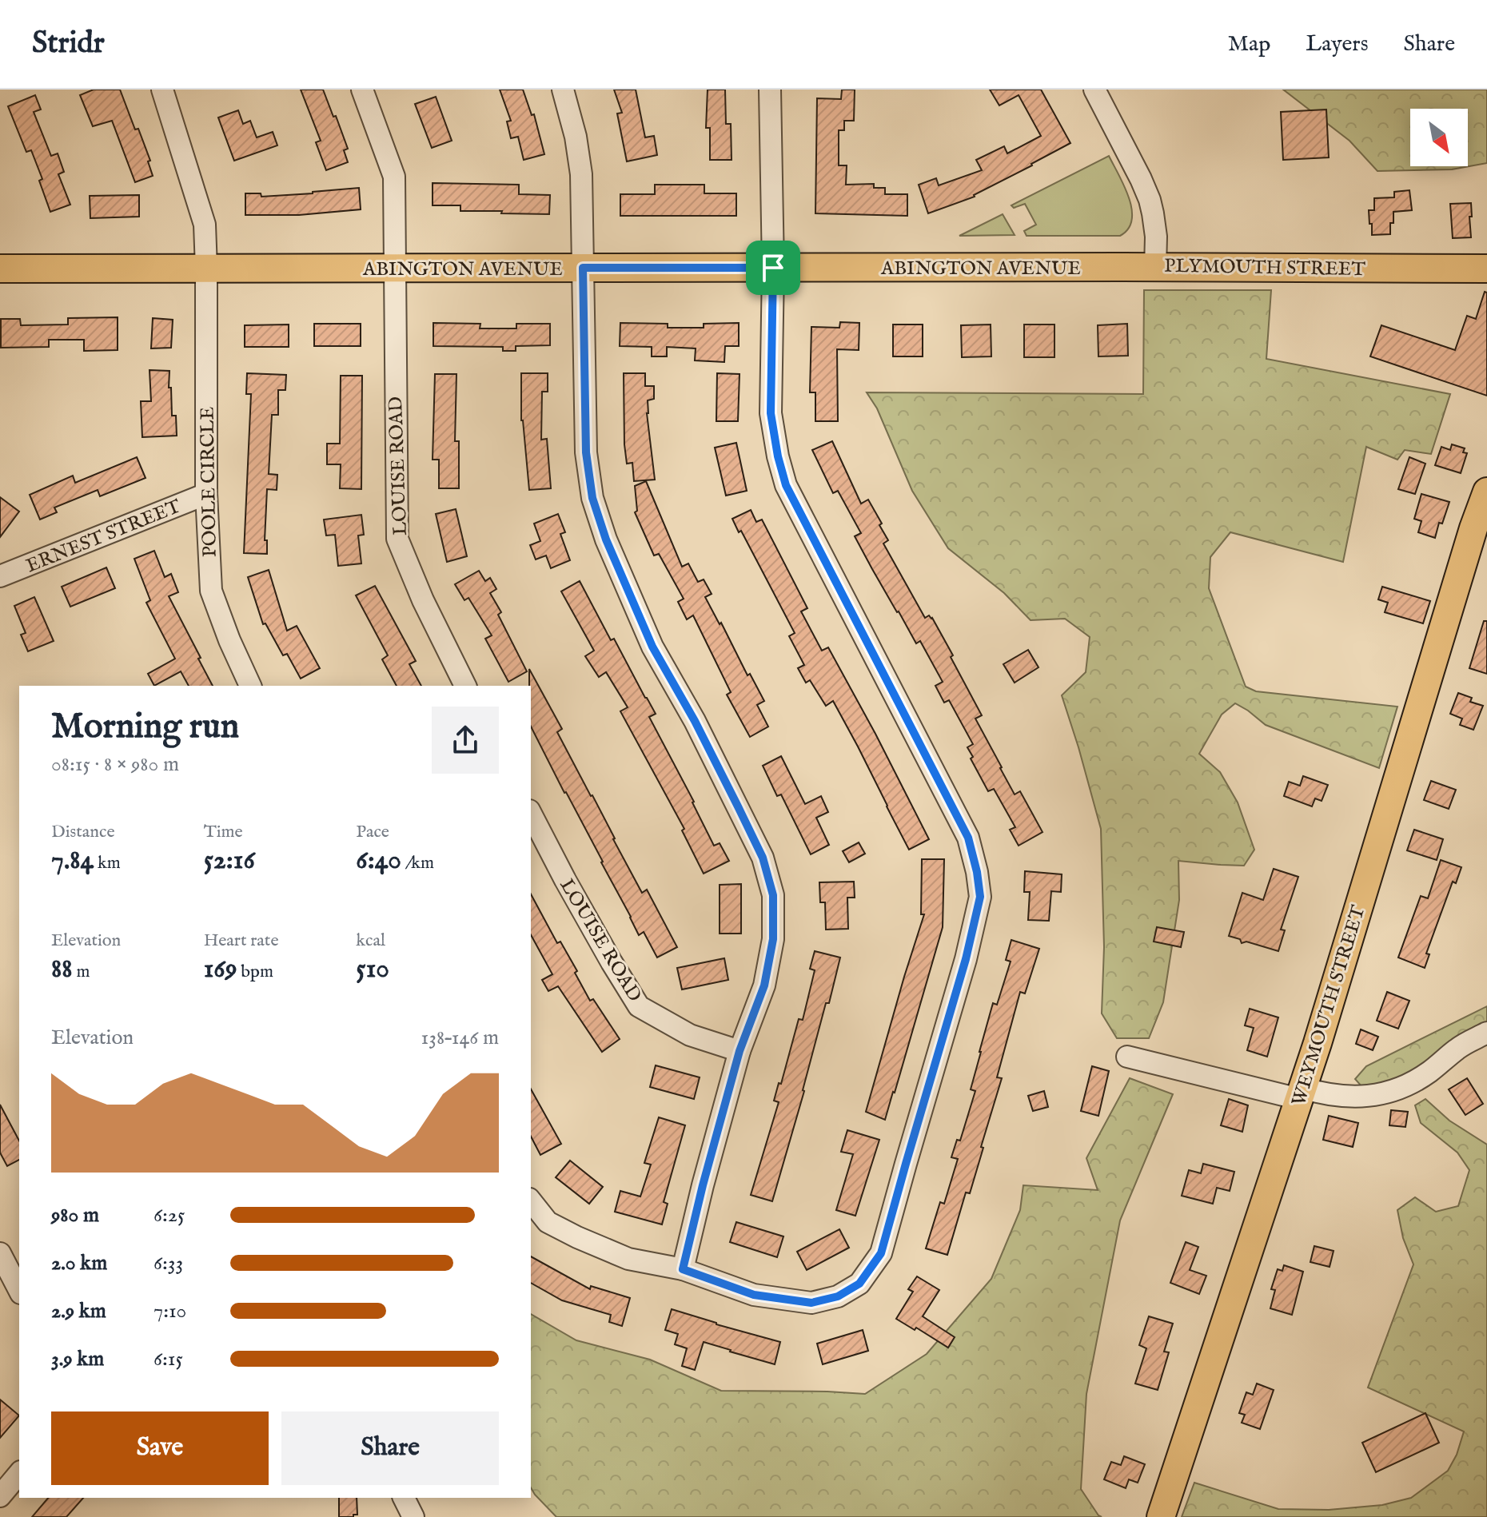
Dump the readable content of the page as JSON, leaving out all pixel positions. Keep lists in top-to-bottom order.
{
  "streets": {
    "main road": ["PLYMOUTH STREET", "ABINGTON AVENUE", "WEYMOUTH STREET"],
    "street": ["LOUISE ROAD", "POOLE CIRCLE", "ERNEST STREET"]
  },
  "crossings": [
    ["PLYMOUTH STREET", "ABINGTON AVENUE"],
    ["ABINGTON AVENUE", "LOUISE ROAD"],
    ["ABINGTON AVENUE", "POOLE CIRCLE"],
    ["POOLE CIRCLE", "ERNEST STREET"]
  ],
  "north": "bottom right",
  "page": {
    "header": "Stridr",
    "nav": ["Map", "Layers", "Share"],
    "heading": ["Morning run", "08:15 · 8 × 980 m"],
    "stats": [
      ["Distance", "7.84 km"],
      ["Time", "52:16"],
      ["Pace", "6:40 /km"],
      ["Elevation", "88 m"],
      ["Heart rate", "169 bpm"],
      ["kcal", "510"]
    ],
    "chart": ["Elevation", "138–146 m"],
    "list": [
      {
        "name": "980 m",
        "note": "6:25"
      },
      {
        "name": "2.0 km",
        "note": "6:33"
      },
      {
        "name": "2.9 km",
        "note": "7:10"
      },
      {
        "name": "3.9 km",
        "note": "6:15"
      }
    ],
    "buttons": ["Save", "Share"]
  }
}
